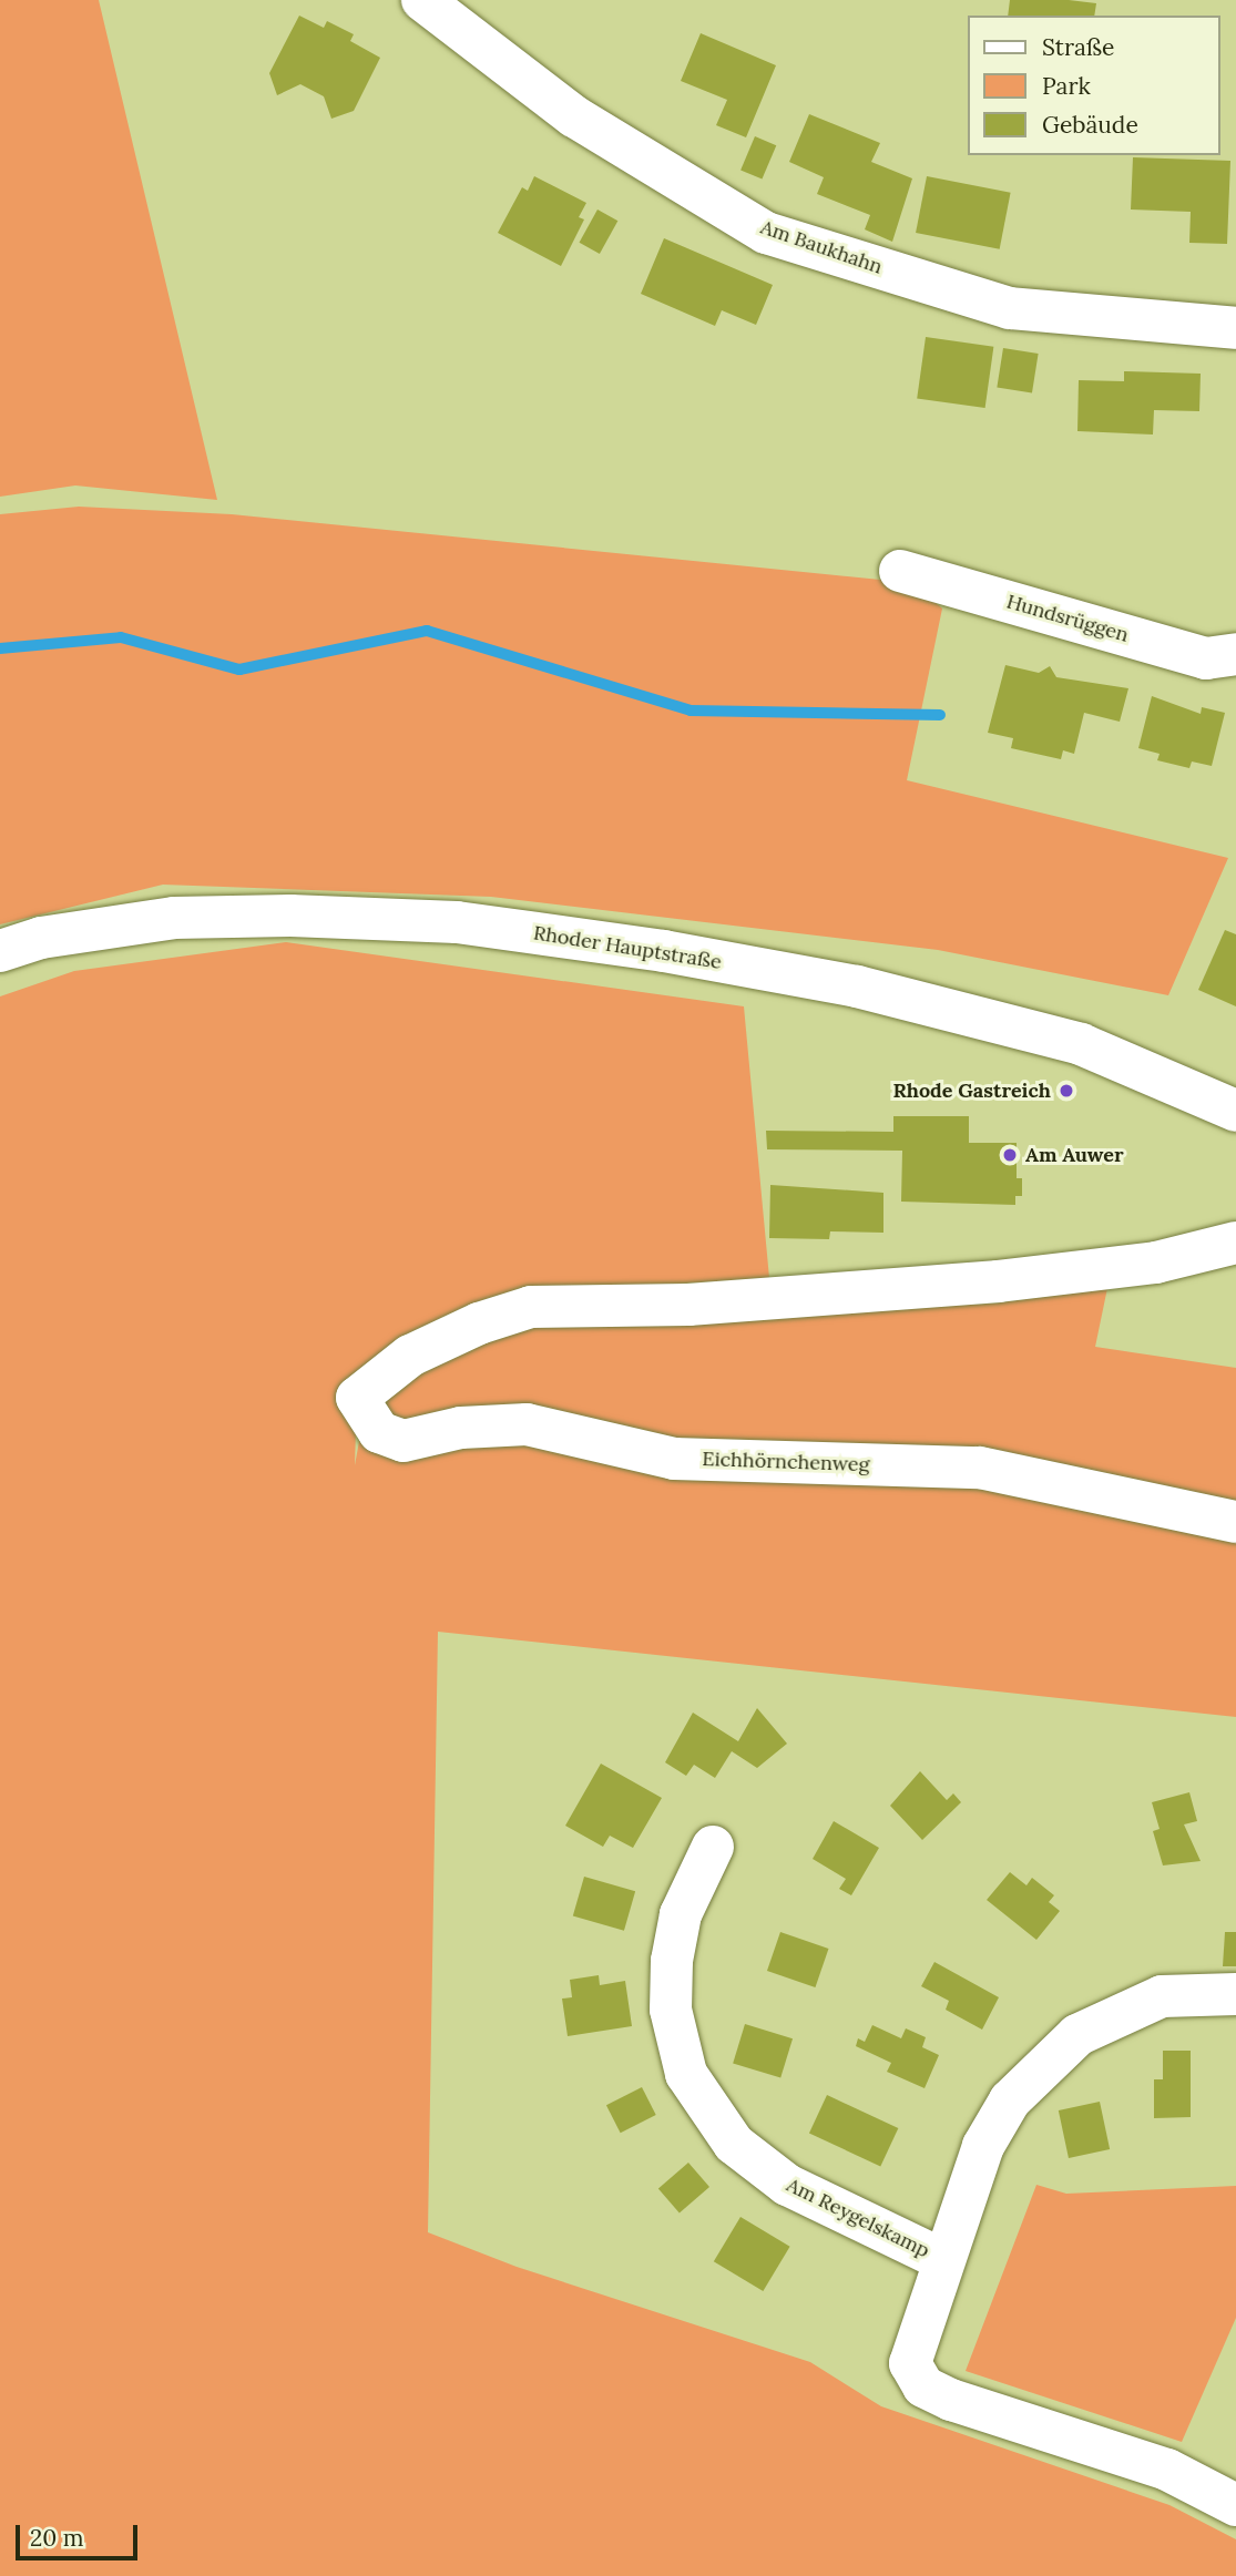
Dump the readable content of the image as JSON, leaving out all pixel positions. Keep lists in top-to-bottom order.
{
  "streets": {
    "street": [
      "Am Baukhahn",
      "Hundsrüggen",
      "Rhoder Hauptstraße",
      "Eichhörnchenweg",
      "Am Reygelskamp"
    ]
  },
  "places": ["Rhode Gastreich", "Am Auwer"],
  "legend": ["Straße", "Park", "Gebäude"],
  "scale_bar": "20 m"
}
